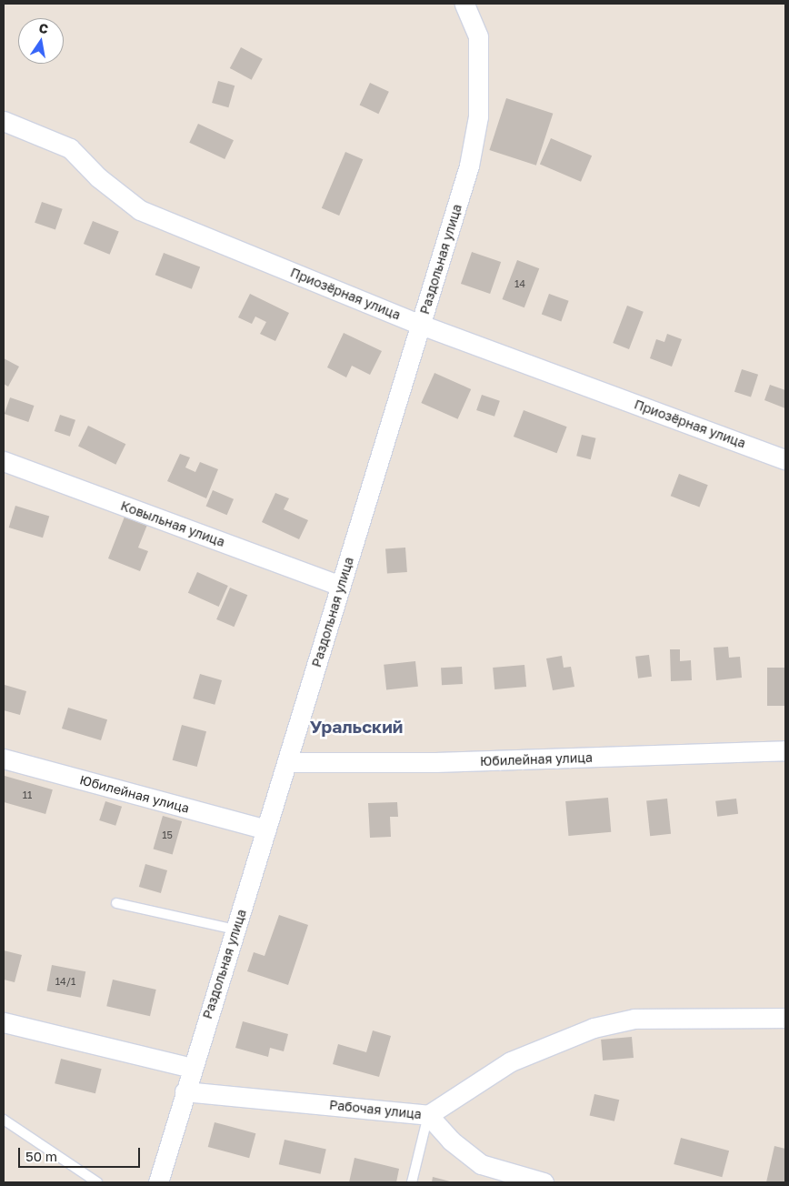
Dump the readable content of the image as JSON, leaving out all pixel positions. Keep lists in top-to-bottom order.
{
  "streets": {
    "street": [
      "Раздольная улица",
      "Приозёрная улица",
      "Ковыльная улица",
      "Юбилейная улица",
      "Рабочая улица"
    ]
  },
  "crossings": [
    ["Раздольная улица", "Приозёрная улица"],
    ["Раздольная улица", "Ковыльная улица"],
    ["Раздольная улица", "Юбилейная улица"],
    ["Раздольная улица", "Рабочая улица"]
  ],
  "districts": ["Уральский"],
  "house_numbers": [
    "14",
    "11",
    "15",
    "14/1"
  ],
  "scale_bar": "50 m",
  "north": "top"
}
